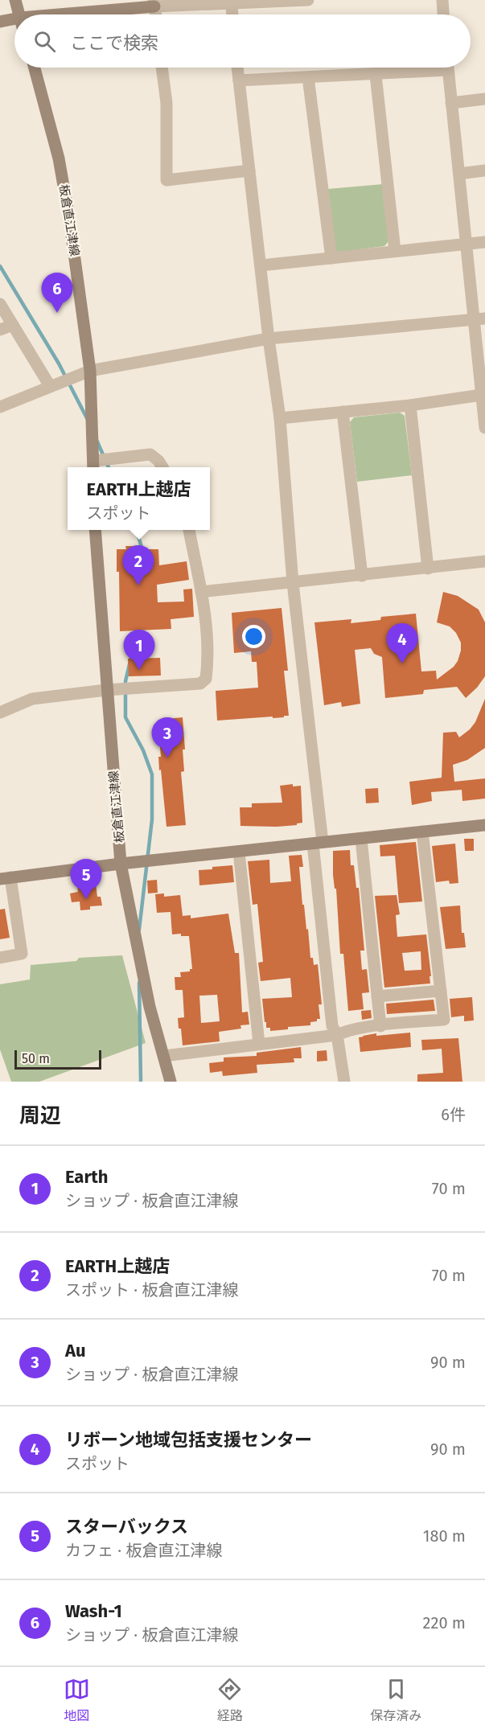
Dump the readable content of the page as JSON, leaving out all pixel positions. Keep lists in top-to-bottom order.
{
  "streets": {
    "main road": ["板倉直江津線"]
  },
  "scale_bar": "50 m",
  "page": {
    "search": "ここで検索",
    "pins": [
      "6",
      "2",
      "4",
      "1",
      "3",
      "5"
    ],
    "popup": ["EARTH上越店", "スポット"],
    "scale": "50 m",
    "heading": ["周辺", "6件"],
    "list": [
      {
        "mark": "1",
        "name": "Earth",
        "note": "ショップ · 板倉直江津線",
        "value": "70 m"
      },
      {
        "mark": "2",
        "name": "EARTH上越店",
        "note": "スポット · 板倉直江津線",
        "value": "70 m"
      },
      {
        "mark": "3",
        "name": "Au",
        "note": "ショップ · 板倉直江津線",
        "value": "90 m"
      },
      {
        "mark": "4",
        "name": "リボーン地域包括支援センター",
        "note": "スポット",
        "value": "90 m"
      },
      {
        "mark": "5",
        "name": "スターバックス",
        "note": "カフェ · 板倉直江津線",
        "value": "180 m"
      },
      {
        "mark": "6",
        "name": "Wash-1",
        "note": "ショップ · 板倉直江津線",
        "value": "220 m"
      }
    ],
    "nav": ["地図", "経路", "保存済み"]
  }
}
